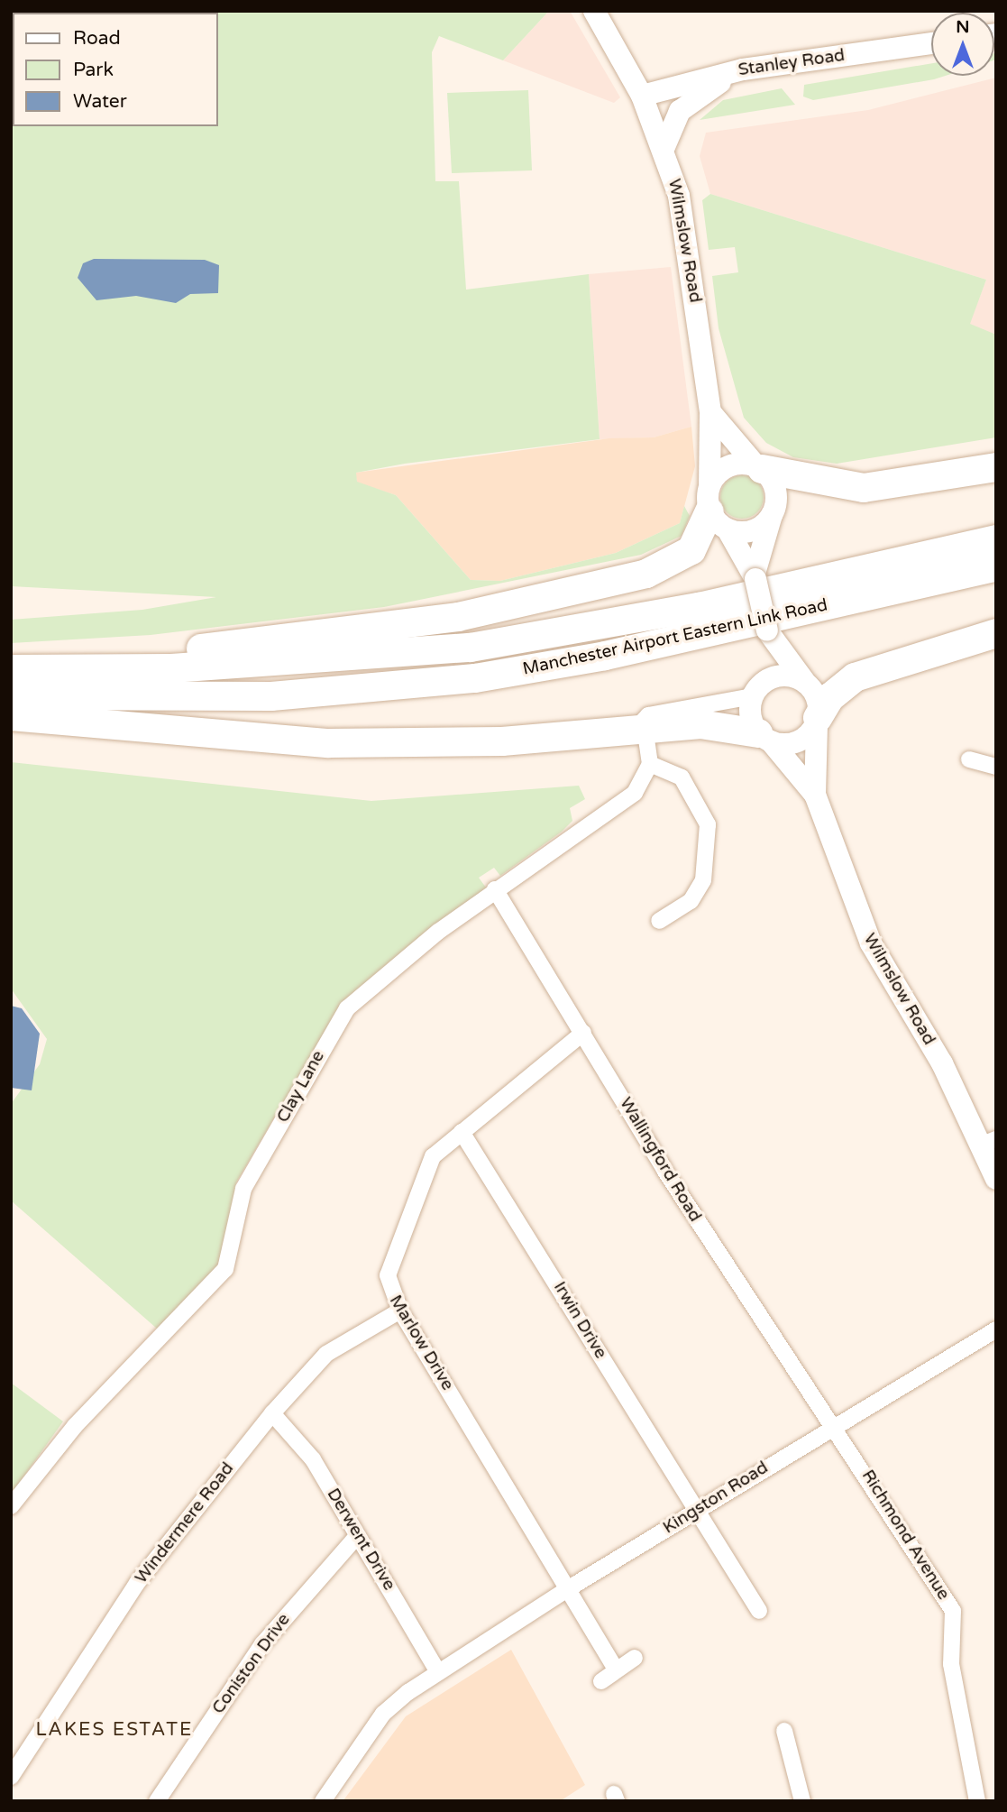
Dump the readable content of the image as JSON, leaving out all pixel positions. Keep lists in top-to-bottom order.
{
  "streets": {
    "highway": ["Manchester Airport Eastern Link Road"],
    "main road": ["Stanley Road", "Wilmslow Road"],
    "street": [
      "Clay Lane",
      "Wallingford Road",
      "Irwin Drive",
      "Marlow Drive",
      "Kingston Road",
      "Windermere Road",
      "Richmond Avenue",
      "Derwent Drive",
      "Coniston Drive"
    ]
  },
  "crossings": [
    ["Stanley Road", "Wilmslow Road"],
    ["Clay Lane", "Wallingford Road"],
    ["Wallingford Road", "Marlow Drive"],
    ["Wallingford Road", "Kingston Road"],
    ["Wallingford Road", "Richmond Avenue"],
    ["Irwin Drive", "Marlow Drive"],
    ["Irwin Drive", "Kingston Road"],
    ["Marlow Drive", "Kingston Road"],
    ["Marlow Drive", "Windermere Road"],
    ["Kingston Road", "Richmond Avenue"],
    ["Kingston Road", "Derwent Drive"],
    ["Windermere Road", "Derwent Drive"],
    ["Derwent Drive", "Coniston Drive"]
  ],
  "districts": ["LAKES ESTATE"],
  "legend": ["Road", "Park", "Water"],
  "north": "top"
}
